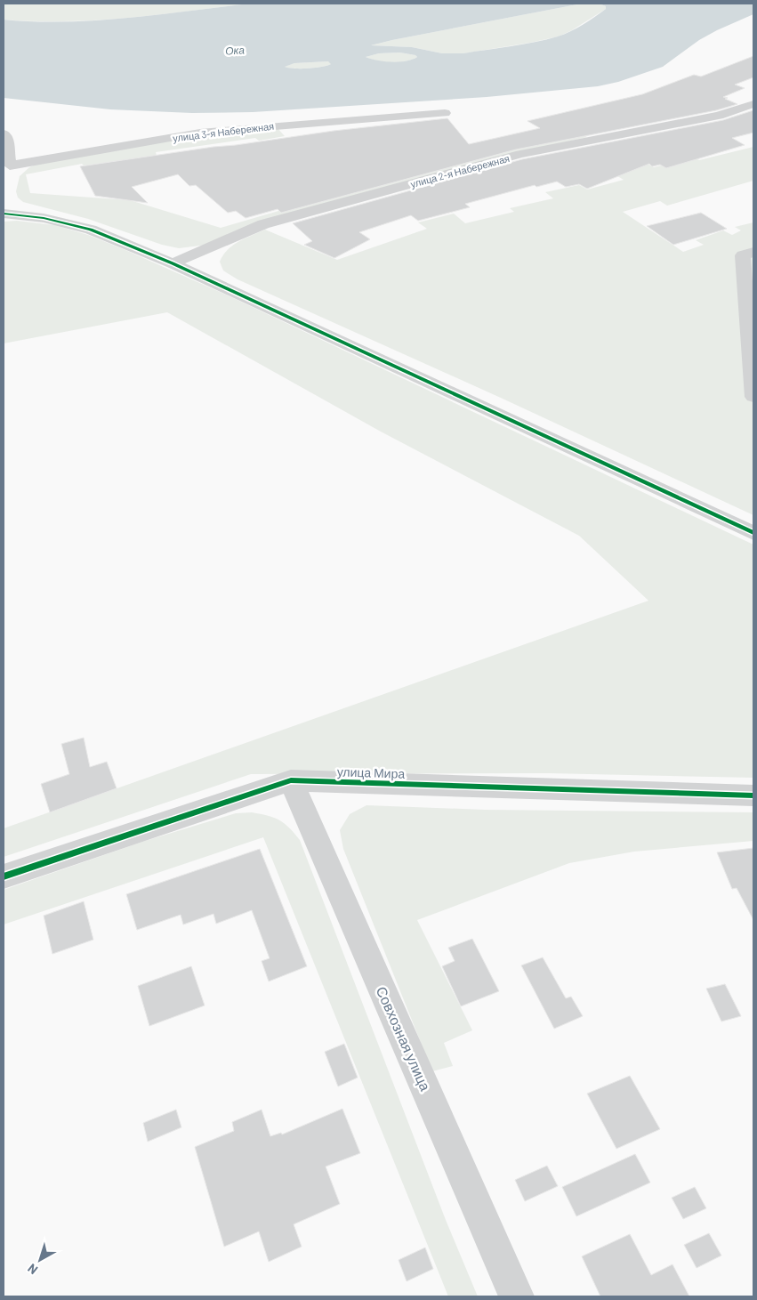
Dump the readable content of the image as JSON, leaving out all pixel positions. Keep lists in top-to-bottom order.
{
  "streets": {
    "street": [
      "улица 3-я Набережная",
      "улица 2-я Набережная",
      "улица Мира",
      "Совхозная улица"
    ]
  },
  "crossings": [
    ["улица Мира", "Совхозная улица"]
  ],
  "water": ["Ока"],
  "north": "bottom left"
}
